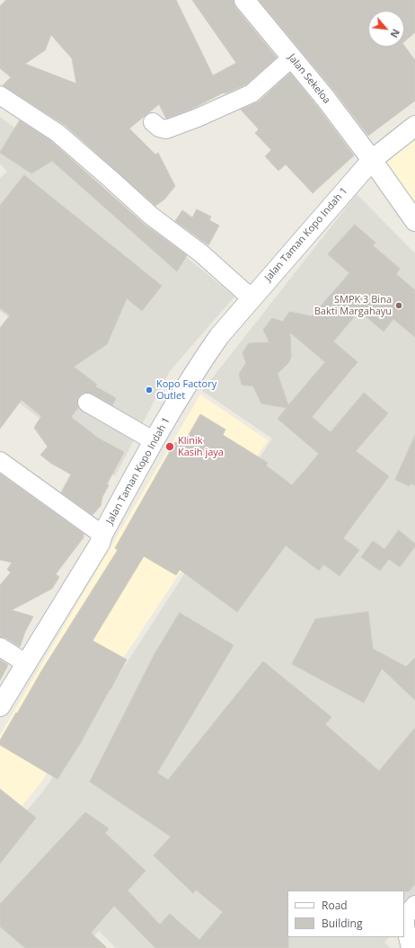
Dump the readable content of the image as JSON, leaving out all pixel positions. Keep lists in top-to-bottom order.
{
  "streets": {
    "main road": ["Jalan Sekeloa", "Jalan Taman Kopo Indah 1"]
  },
  "crossings": [
    ["Jalan Sekeloa", "Jalan Taman Kopo Indah 1"]
  ],
  "places": ["SMPK 3 Bina Bakti Margahayu", "Kopo Factory Outlet", "Klinik Kasih jaya"],
  "legend": ["Road", "Building"],
  "north": "bottom right"
}
